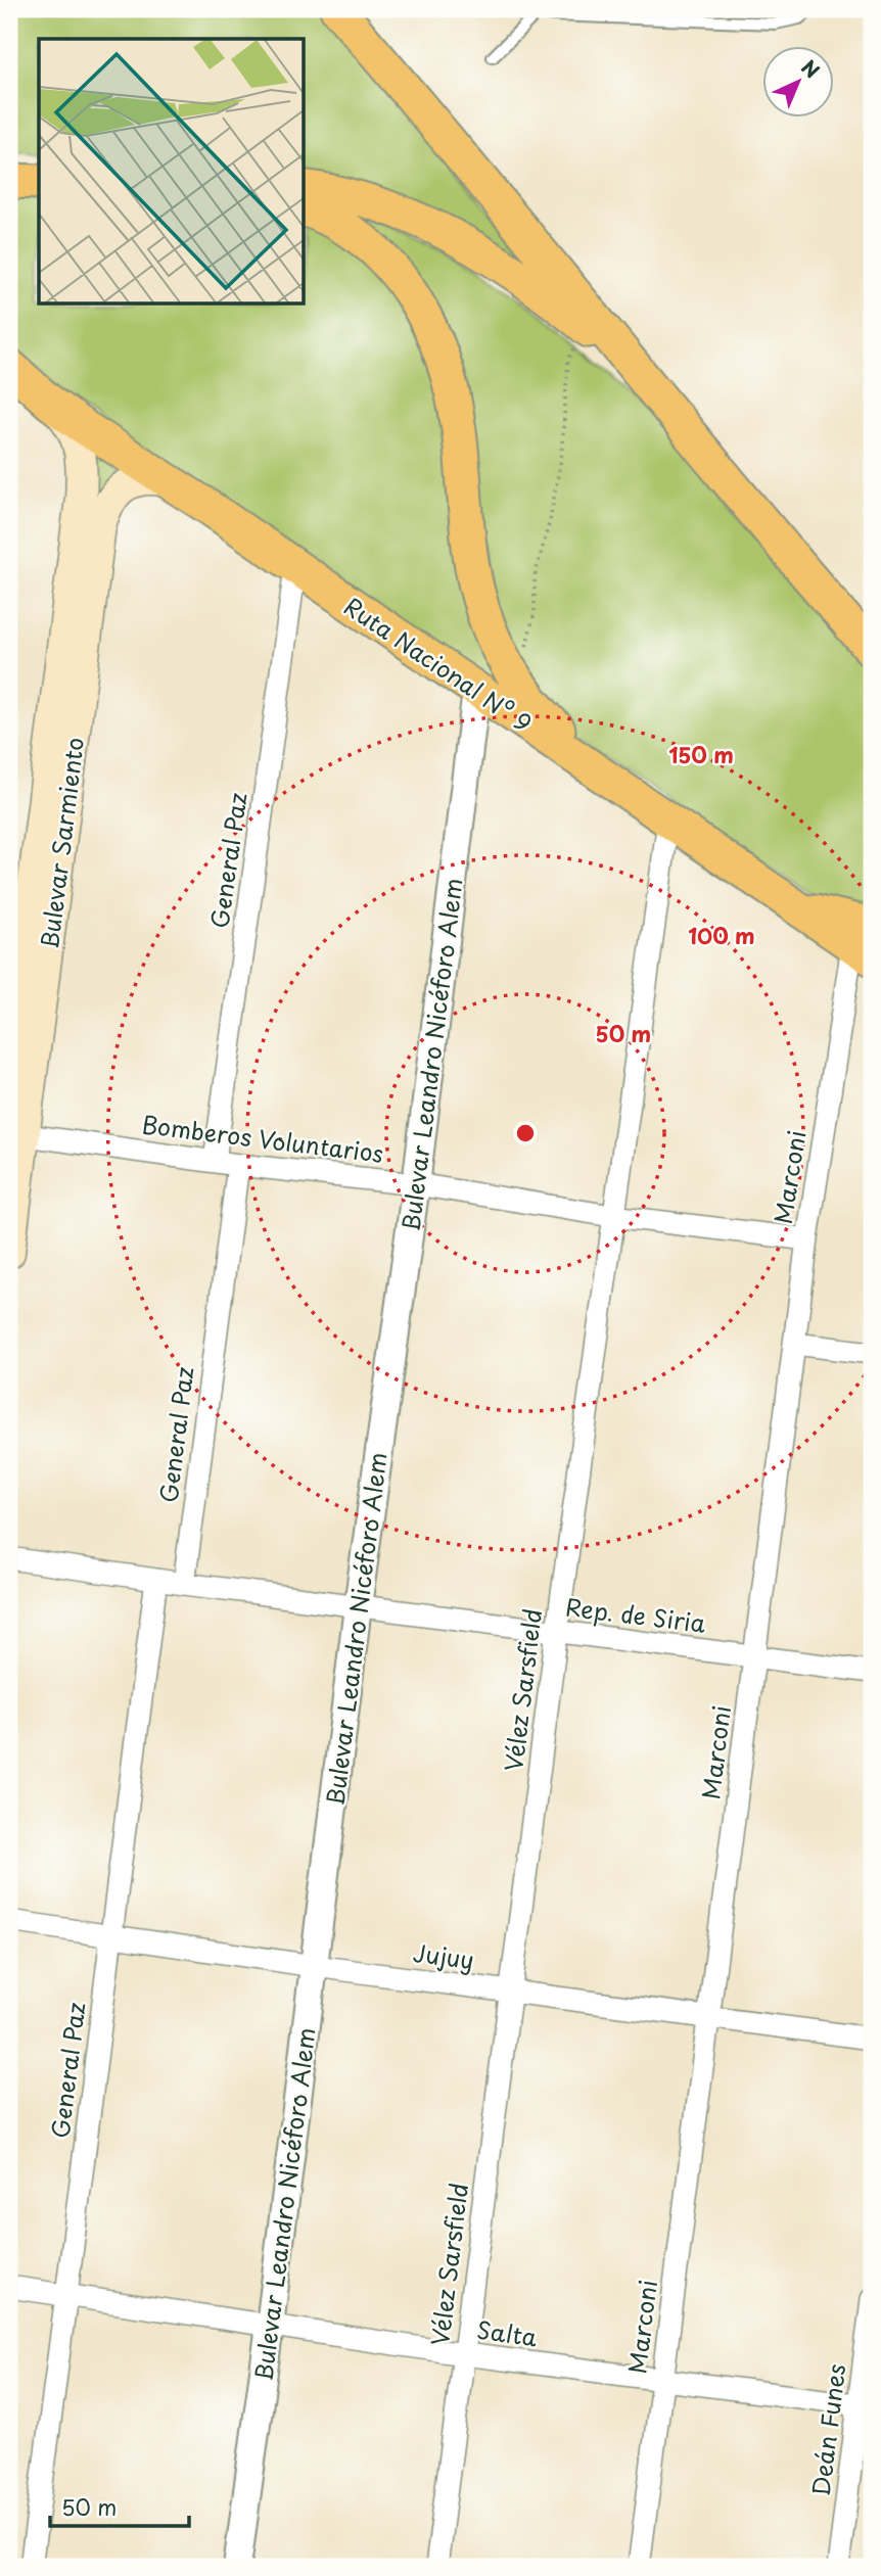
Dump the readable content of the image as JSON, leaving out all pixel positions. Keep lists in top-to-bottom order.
{
  "streets": {
    "main road": ["Ruta Nacional Nº 9", "Bulevar Sarmiento"],
    "street": [
      "General Paz",
      "Bulevar Leandro Nicéforo Alem",
      "Bomberos Voluntarios",
      "Marconi",
      "Rep. de Siria",
      "Vélez Sarsfield",
      "Jujuy",
      "Salta",
      "Deán Funes"
    ]
  },
  "crossings": [
    ["Ruta Nacional Nº 9", "Bulevar Sarmiento"],
    ["Ruta Nacional Nº 9", "General Paz"],
    ["Ruta Nacional Nº 9", "Bulevar Leandro Nicéforo Alem"],
    ["Ruta Nacional Nº 9", "Marconi"],
    ["Ruta Nacional Nº 9", "Vélez Sarsfield"],
    ["Bulevar Sarmiento", "Bomberos Voluntarios"],
    ["General Paz", "Bomberos Voluntarios"],
    ["General Paz", "Rep. de Siria"],
    ["General Paz", "Jujuy"],
    ["General Paz", "Salta"],
    ["Bulevar Leandro Nicéforo Alem", "Bomberos Voluntarios"],
    ["Bulevar Leandro Nicéforo Alem", "Rep. de Siria"],
    ["Bulevar Leandro Nicéforo Alem", "Jujuy"],
    ["Bulevar Leandro Nicéforo Alem", "Salta"],
    ["Bomberos Voluntarios", "Marconi"],
    ["Bomberos Voluntarios", "Vélez Sarsfield"],
    ["Marconi", "Rep. de Siria"],
    ["Marconi", "Jujuy"],
    ["Marconi", "Salta"],
    ["Rep. de Siria", "Vélez Sarsfield"],
    ["Vélez Sarsfield", "Jujuy"],
    ["Vélez Sarsfield", "Salta"],
    ["Salta", "Deán Funes"]
  ],
  "scale_bar": "50 m",
  "north": "top right",
  "rings": ["150 m", "100 m", "50 m"]
}
